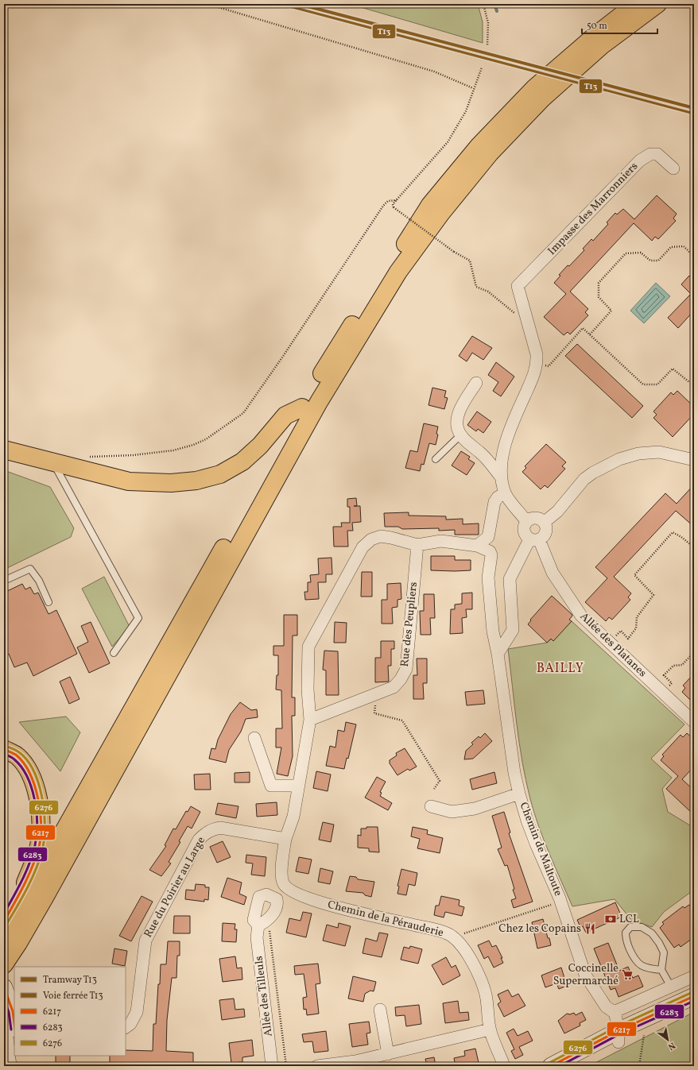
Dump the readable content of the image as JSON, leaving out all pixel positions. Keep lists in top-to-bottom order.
{
  "streets": {
    "street": [
      "Impasse des Marronniers",
      "Rue des Peupliers",
      "Allée des Platanes",
      "Chemin de Maltoute",
      "Rue du Poirier au Large",
      "Chemin de la Pérauderie",
      "Allée des Tilleuls"
    ]
  },
  "crossings": [
    ["Rue du Poirier au Large", "Chemin de la Pérauderie"]
  ],
  "districts": ["BAILLY"],
  "places": {
    "bank": ["LCL"],
    "restaurant": ["Chez les Copains"],
    "supermarket": ["Coccinelle Supermarché"]
  },
  "lines": [
    "tram line T13",
    "rail line T13",
    "transit line 6276",
    "transit line 6217",
    "transit line 6283"
  ],
  "legend": [
    "Tramway T13",
    "Voie ferrée T13",
    "6217",
    "6283",
    "6276"
  ],
  "scale_bar": "50 m",
  "north": "bottom right"
}
